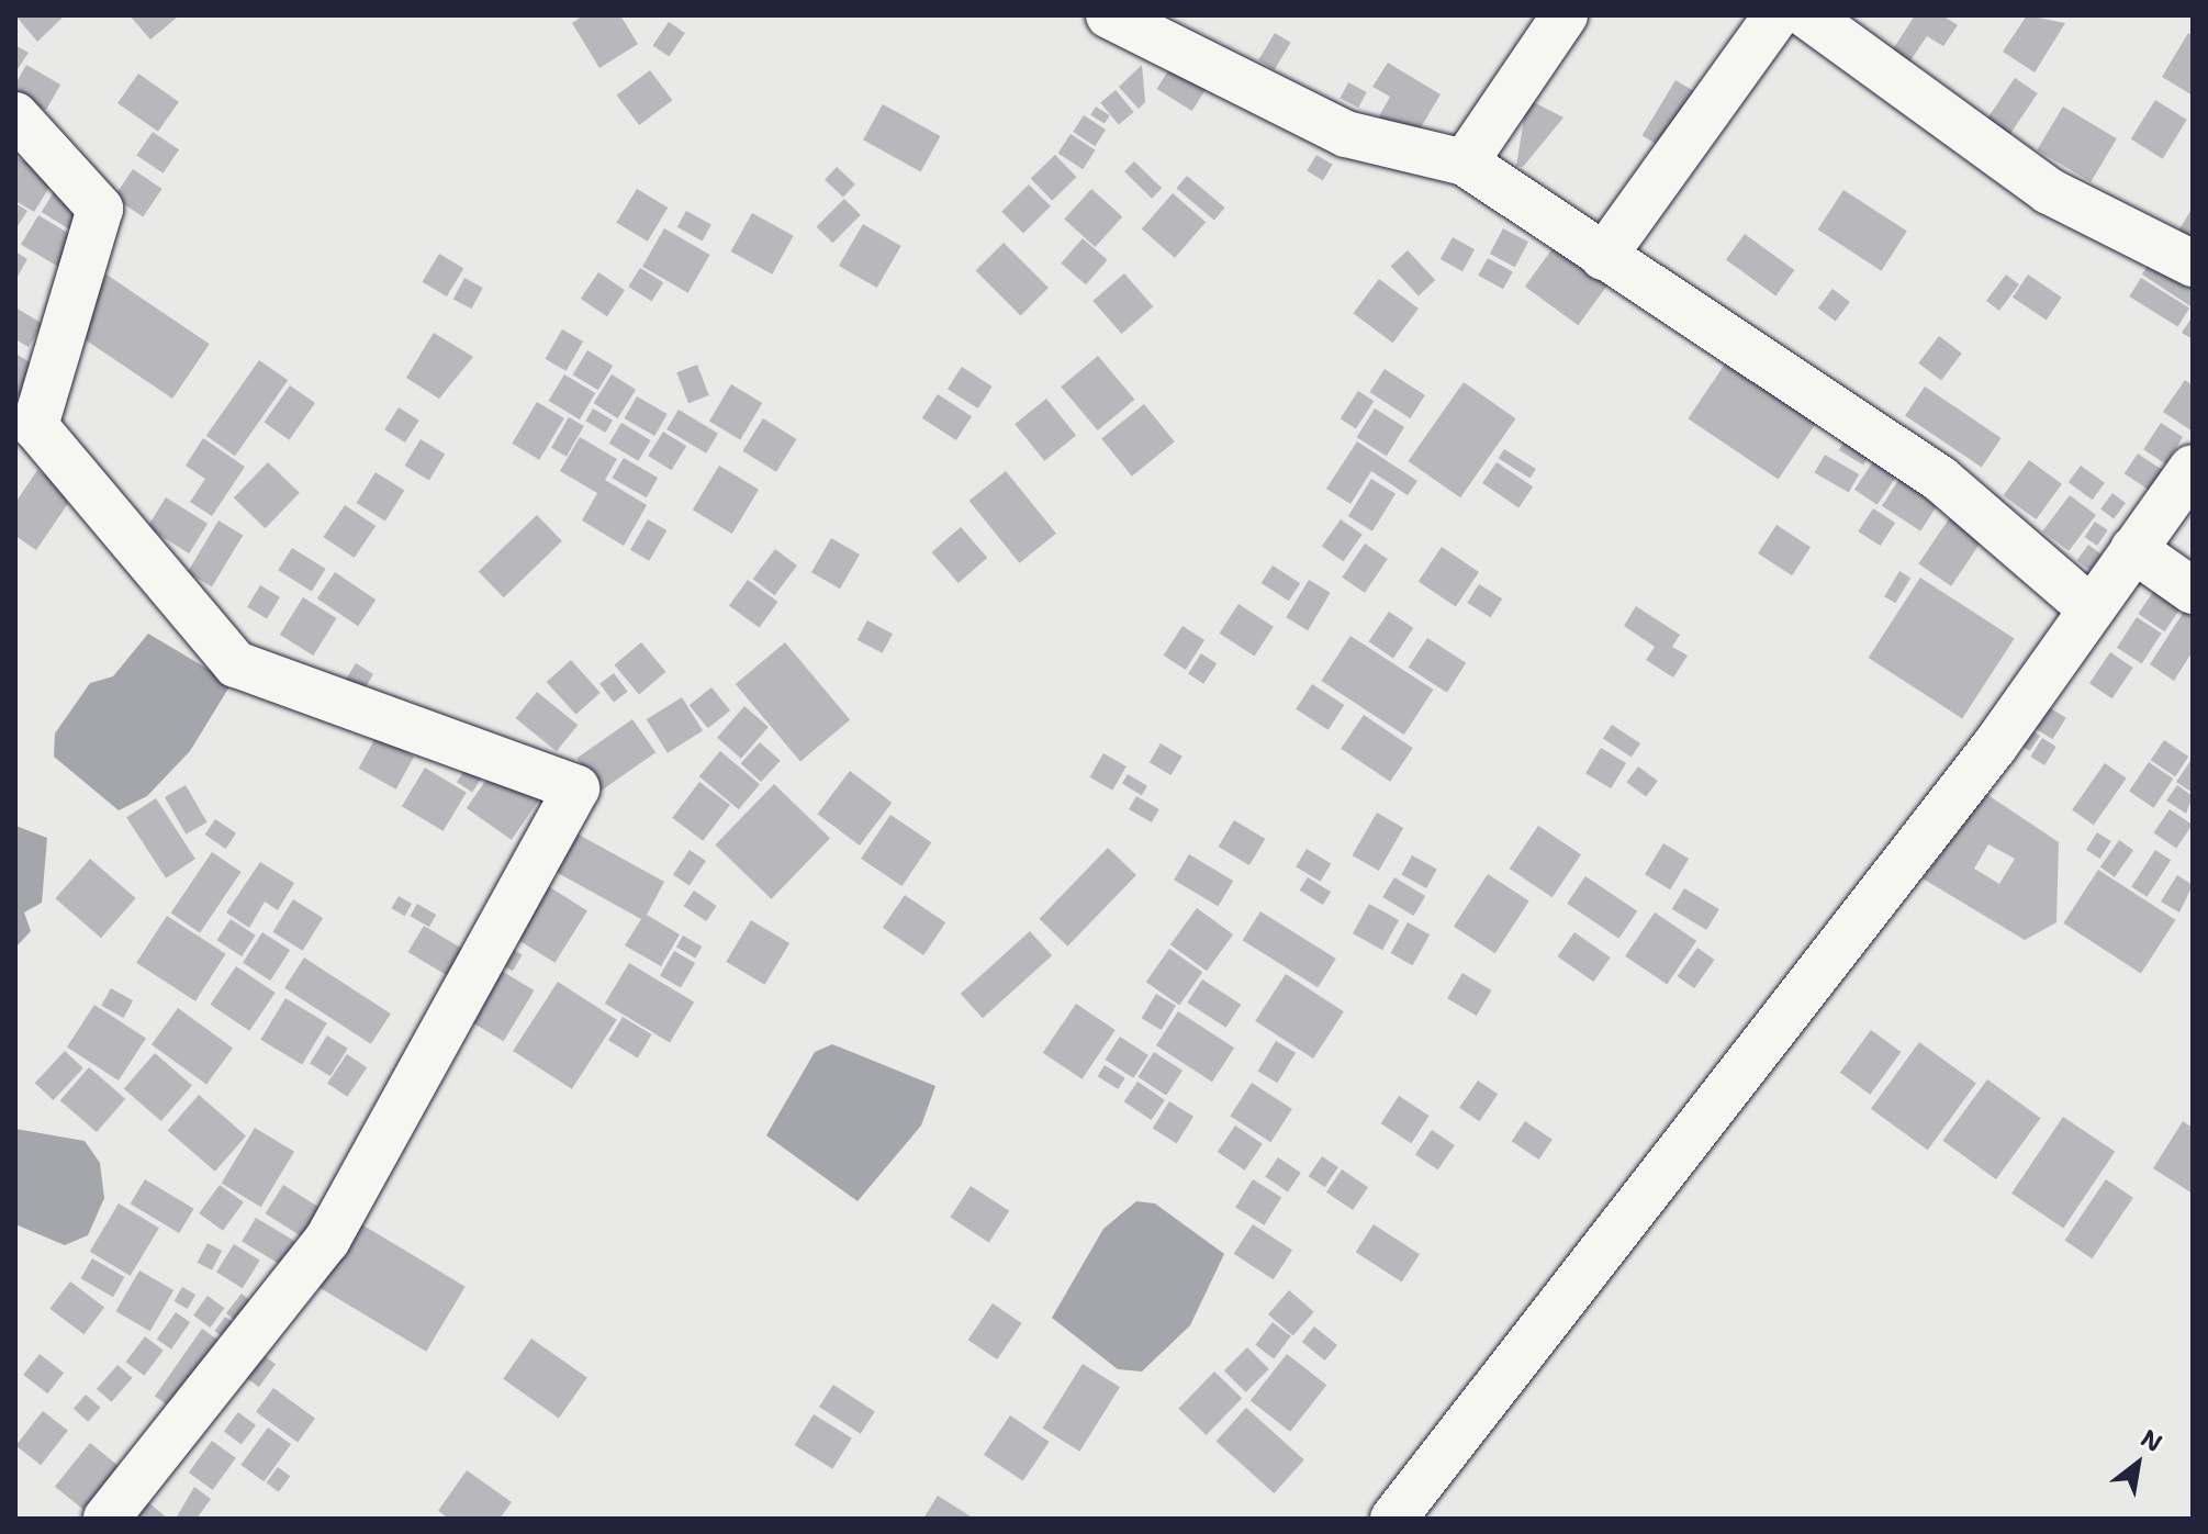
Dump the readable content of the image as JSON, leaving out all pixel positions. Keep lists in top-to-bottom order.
{
  "north": "top right"
}
